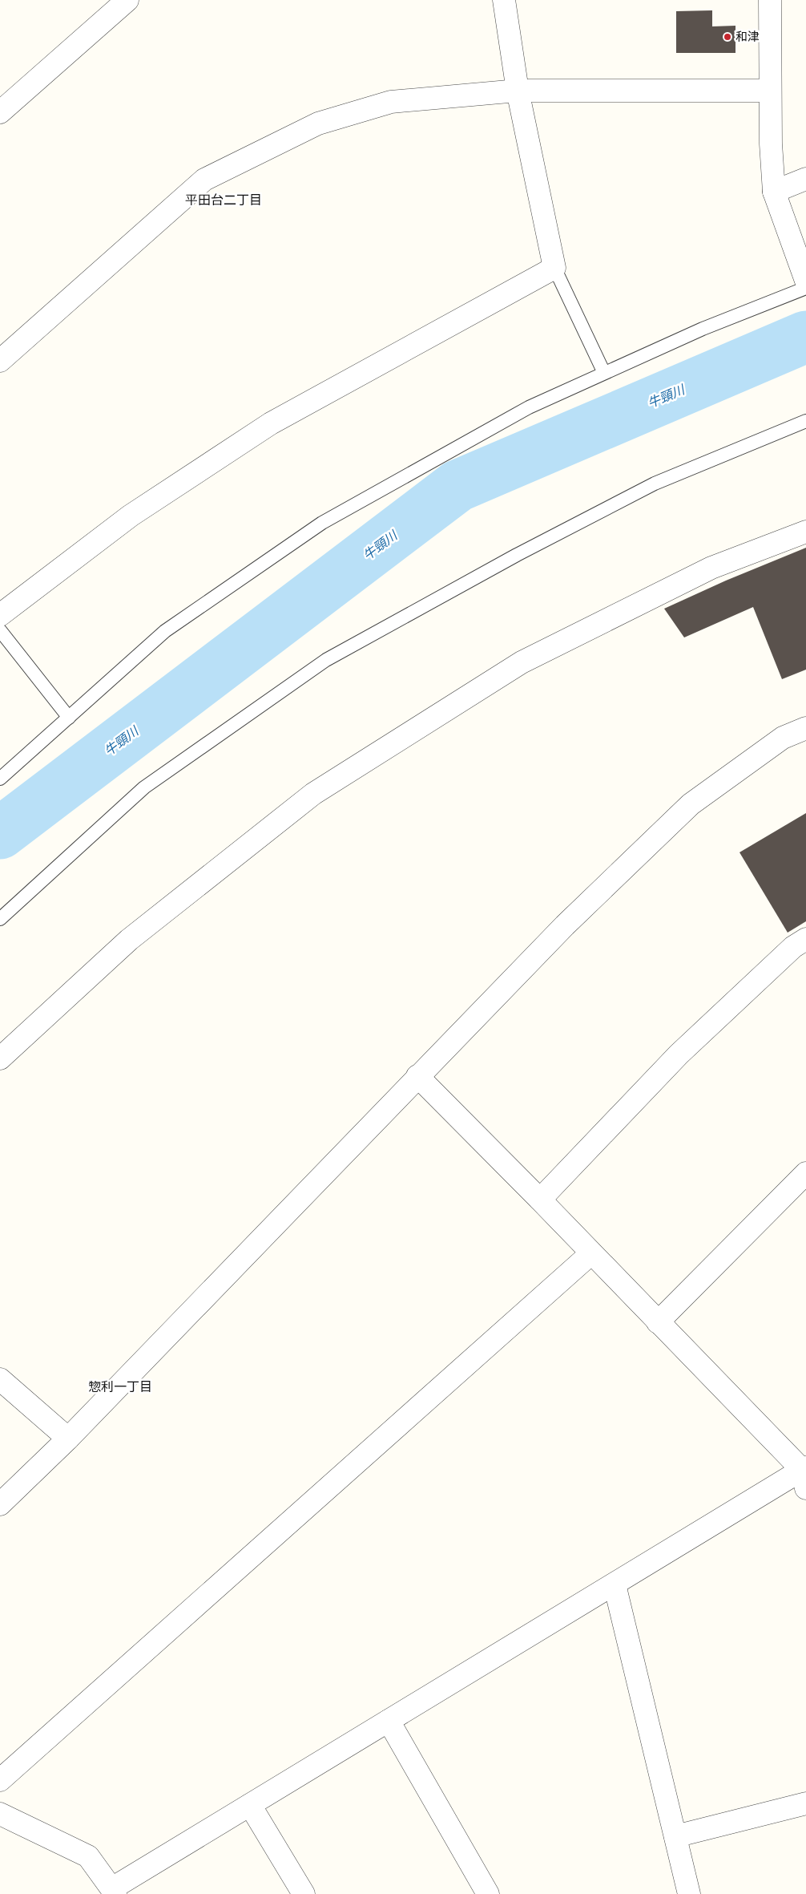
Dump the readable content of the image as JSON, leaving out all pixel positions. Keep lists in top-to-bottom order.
{
  "districts": ["平田台二丁目", "惣利一丁目"],
  "water": ["牛頸川"],
  "places": ["和津"]
}
